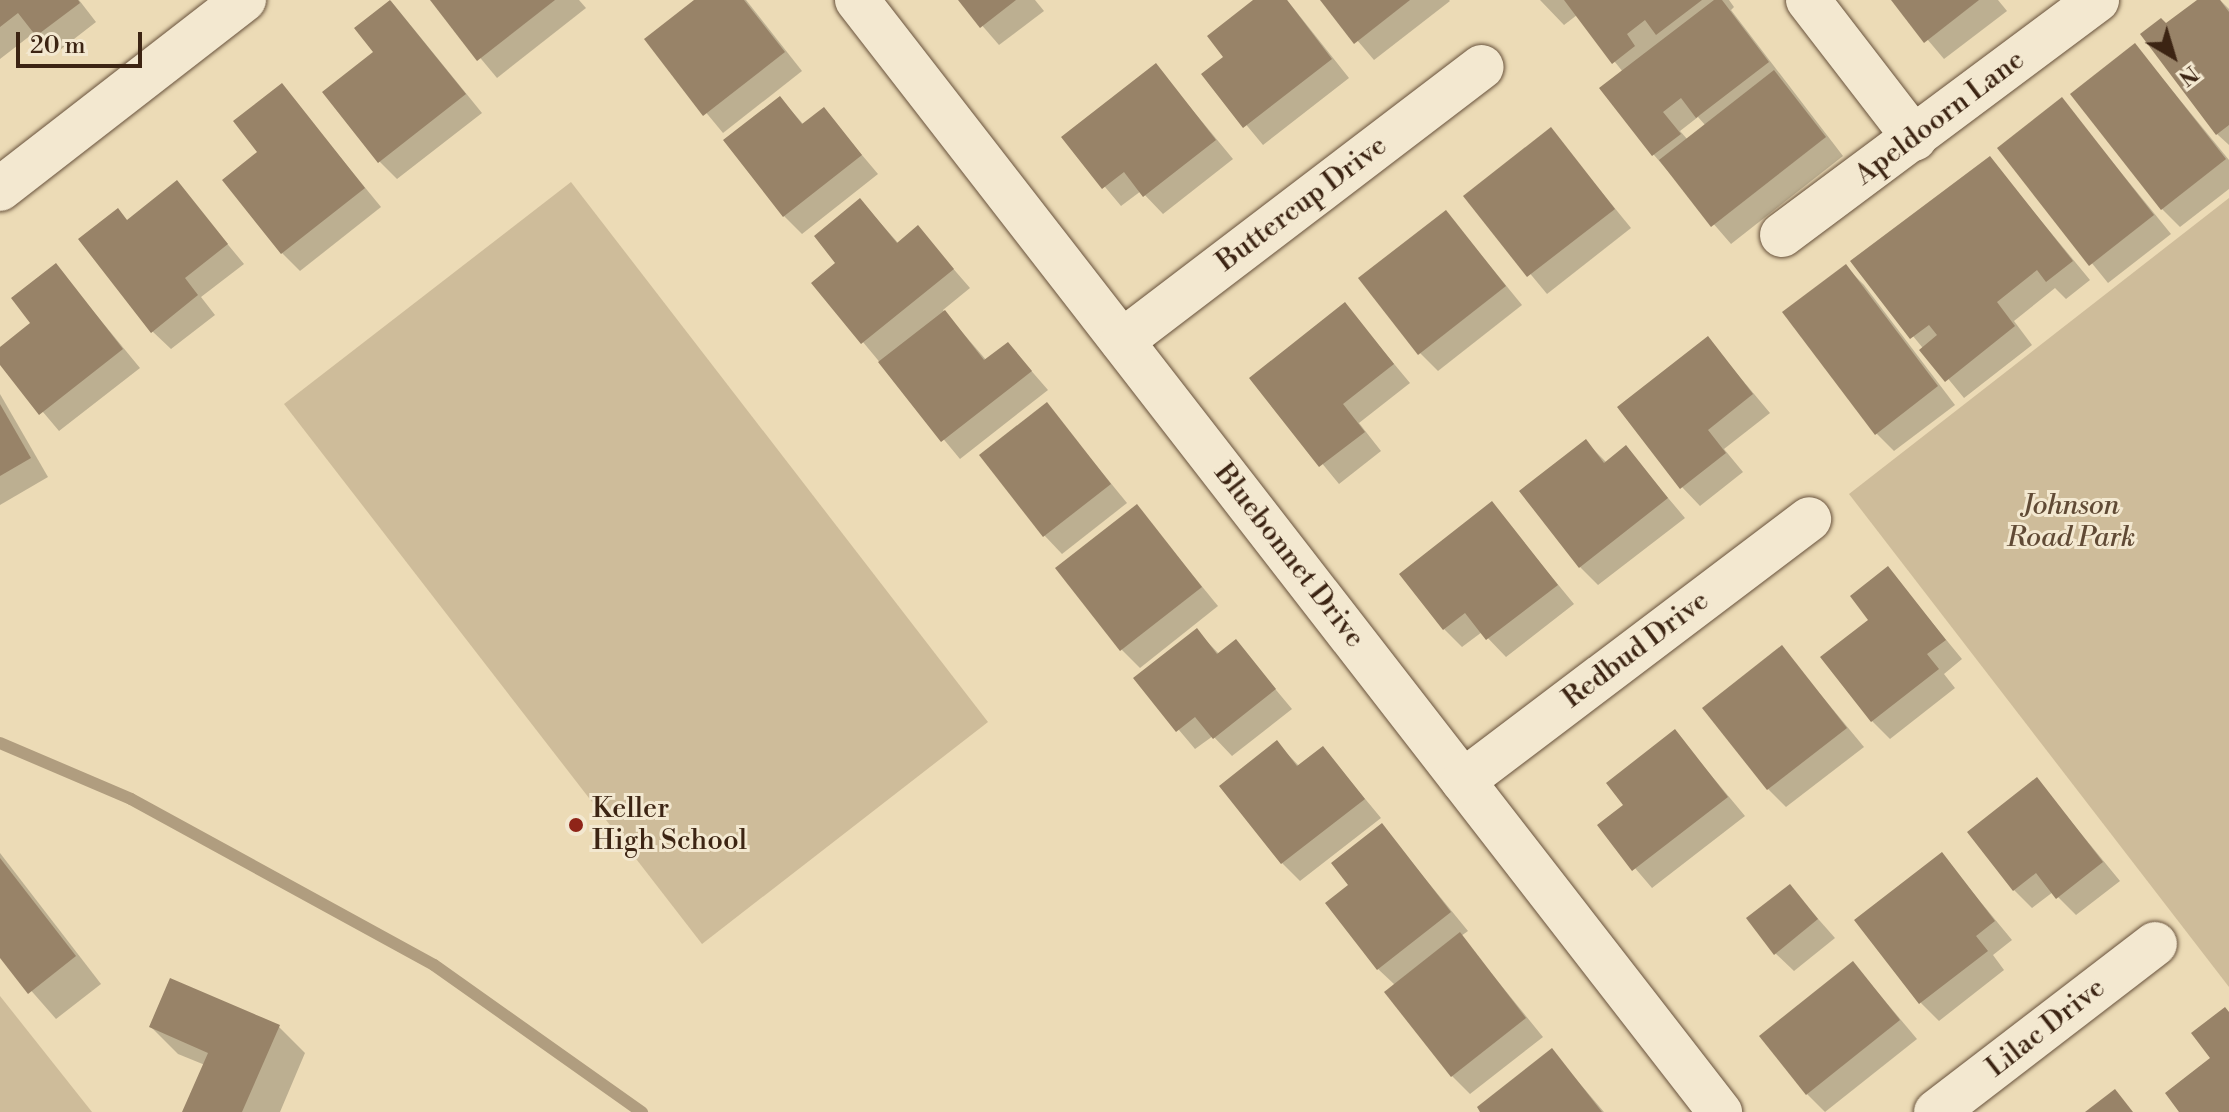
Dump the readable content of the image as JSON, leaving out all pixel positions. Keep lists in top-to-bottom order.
{
  "streets": {
    "street": [
      "Apeldoorn Lane",
      "Buttercup Drive",
      "Bluebonnet Drive",
      "Redbud Drive",
      "Lilac Drive"
    ]
  },
  "crossings": [
    ["Buttercup Drive", "Bluebonnet Drive"],
    ["Bluebonnet Drive", "Redbud Drive"]
  ],
  "parks": ["Johnson Road Park"],
  "places": ["Keller High School"],
  "scale_bar": "20 m",
  "north": "bottom right"
}
